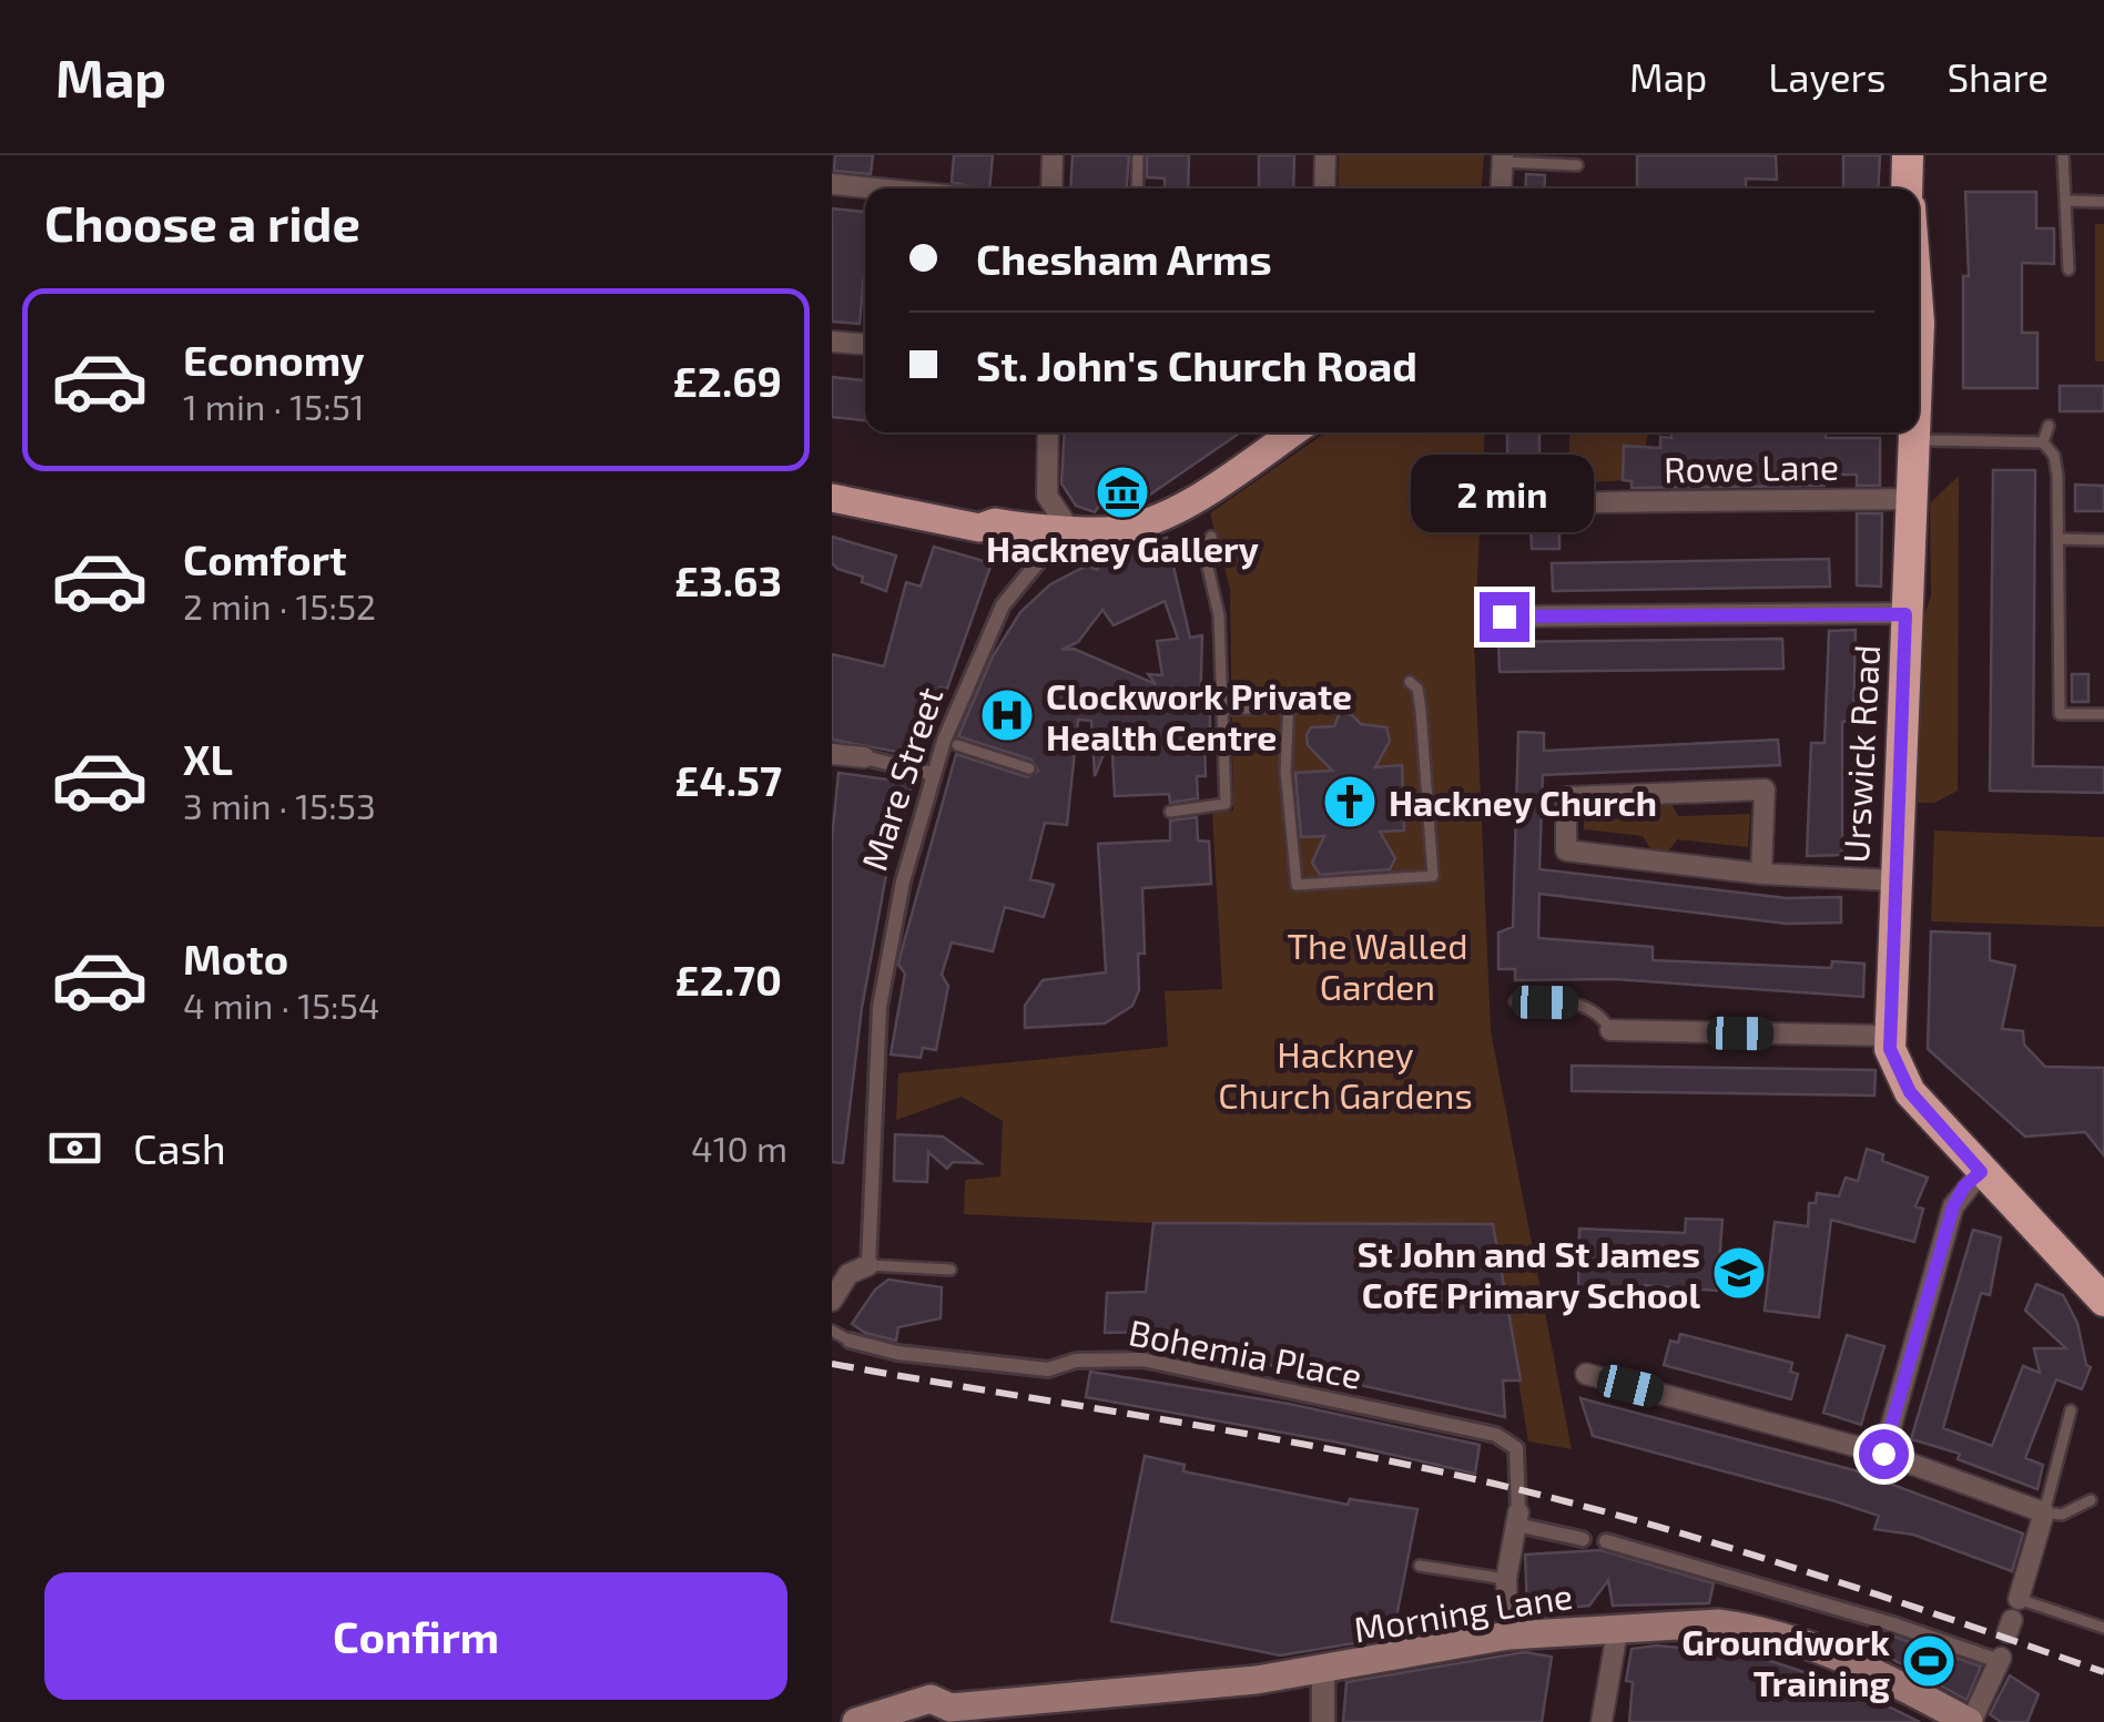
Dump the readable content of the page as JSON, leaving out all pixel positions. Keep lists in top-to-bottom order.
{
  "streets": {
    "highway": ["Urswick Road"],
    "main road": ["Morning Lane"],
    "street": ["Rowe Lane", "Mare Street", "Bohemia Place"]
  },
  "crossings": [
    ["Rowe Lane", "Urswick Road"]
  ],
  "parks": ["The Walled Garden", "Hackney Church Gardens"],
  "places": {
    "museum": ["Hackney Gallery"],
    "hospital": ["Clockwork Private Health Centre"],
    "church": ["Hackney Church"],
    "school or university": ["St John and St James CofE Primary School"],
    "sports": ["Groundwork Training"]
  },
  "page": {
    "header": "Map",
    "nav": ["Map", "Layers", "Share"],
    "heading": "Choose a ride",
    "banner": ["Chesham Arms", "St. John's Church Road"],
    "list": [
      {
        "name": "Economy",
        "note": "1 min · 15:51",
        "value": "£2.69"
      },
      {
        "name": "Comfort",
        "note": "2 min · 15:52",
        "value": "£3.63"
      },
      {
        "name": "XL",
        "note": "3 min · 15:53",
        "value": "£4.57"
      },
      {
        "name": "Moto",
        "note": "4 min · 15:54",
        "value": "£2.70"
      }
    ],
    "bubble": "2 min",
    "pay": ["Cash", "410 m"],
    "buttons": "Confirm"
  }
}
